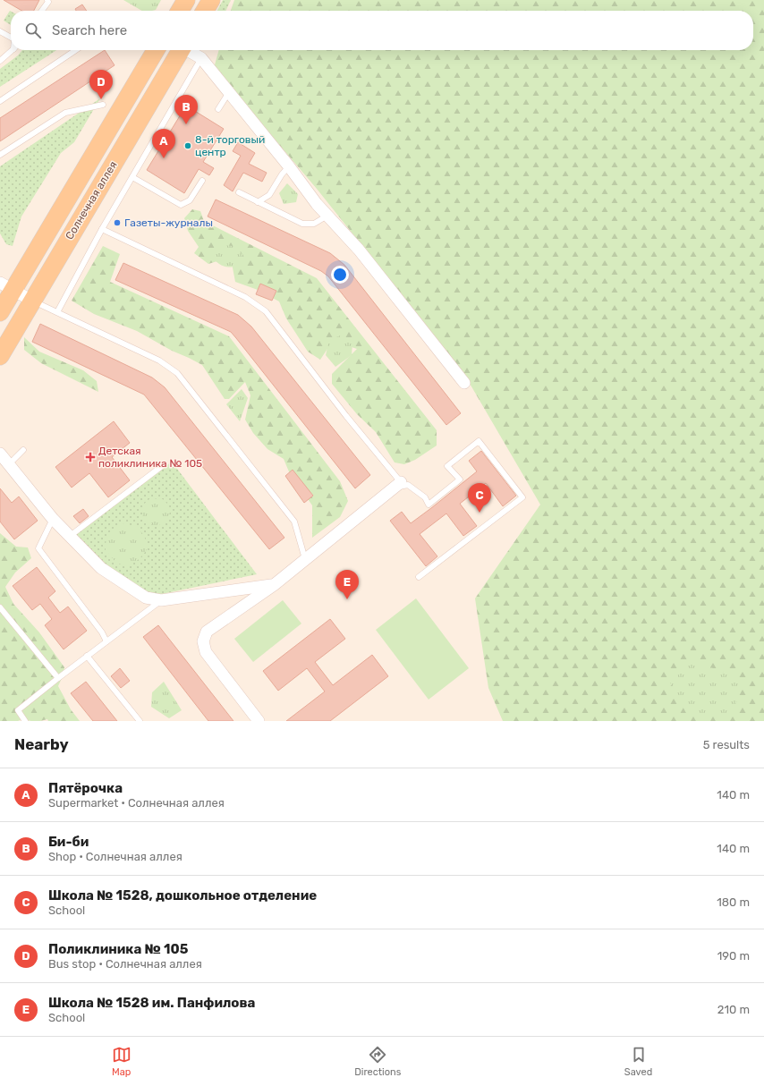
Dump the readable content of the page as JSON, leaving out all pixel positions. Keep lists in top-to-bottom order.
{
  "streets": {
    "main road": ["Солнечная аллея"]
  },
  "places": {
    "other": ["8-й торговый центр", "Газеты-журналы"],
    "health": ["Детская поликлиника № 105"]
  },
  "page": {
    "search": "Search here",
    "pins": [
      "D",
      "B",
      "A",
      "C",
      "E"
    ],
    "heading": ["Nearby", "5 results"],
    "list": [
      {
        "mark": "A",
        "name": "Пятёрочка",
        "note": "Supermarket · Солнечная аллея",
        "value": "140 m"
      },
      {
        "mark": "B",
        "name": "Би-би",
        "note": "Shop · Солнечная аллея",
        "value": "140 m"
      },
      {
        "mark": "C",
        "name": "Школа № 1528, дошкольное отделение",
        "note": "School",
        "value": "180 m"
      },
      {
        "mark": "D",
        "name": "Поликлиника № 105",
        "note": "Bus stop · Солнечная аллея",
        "value": "190 m"
      },
      {
        "mark": "E",
        "name": "Школа № 1528 им. Панфилова",
        "note": "School",
        "value": "210 m"
      }
    ],
    "nav": ["Map", "Directions", "Saved"]
  }
}
